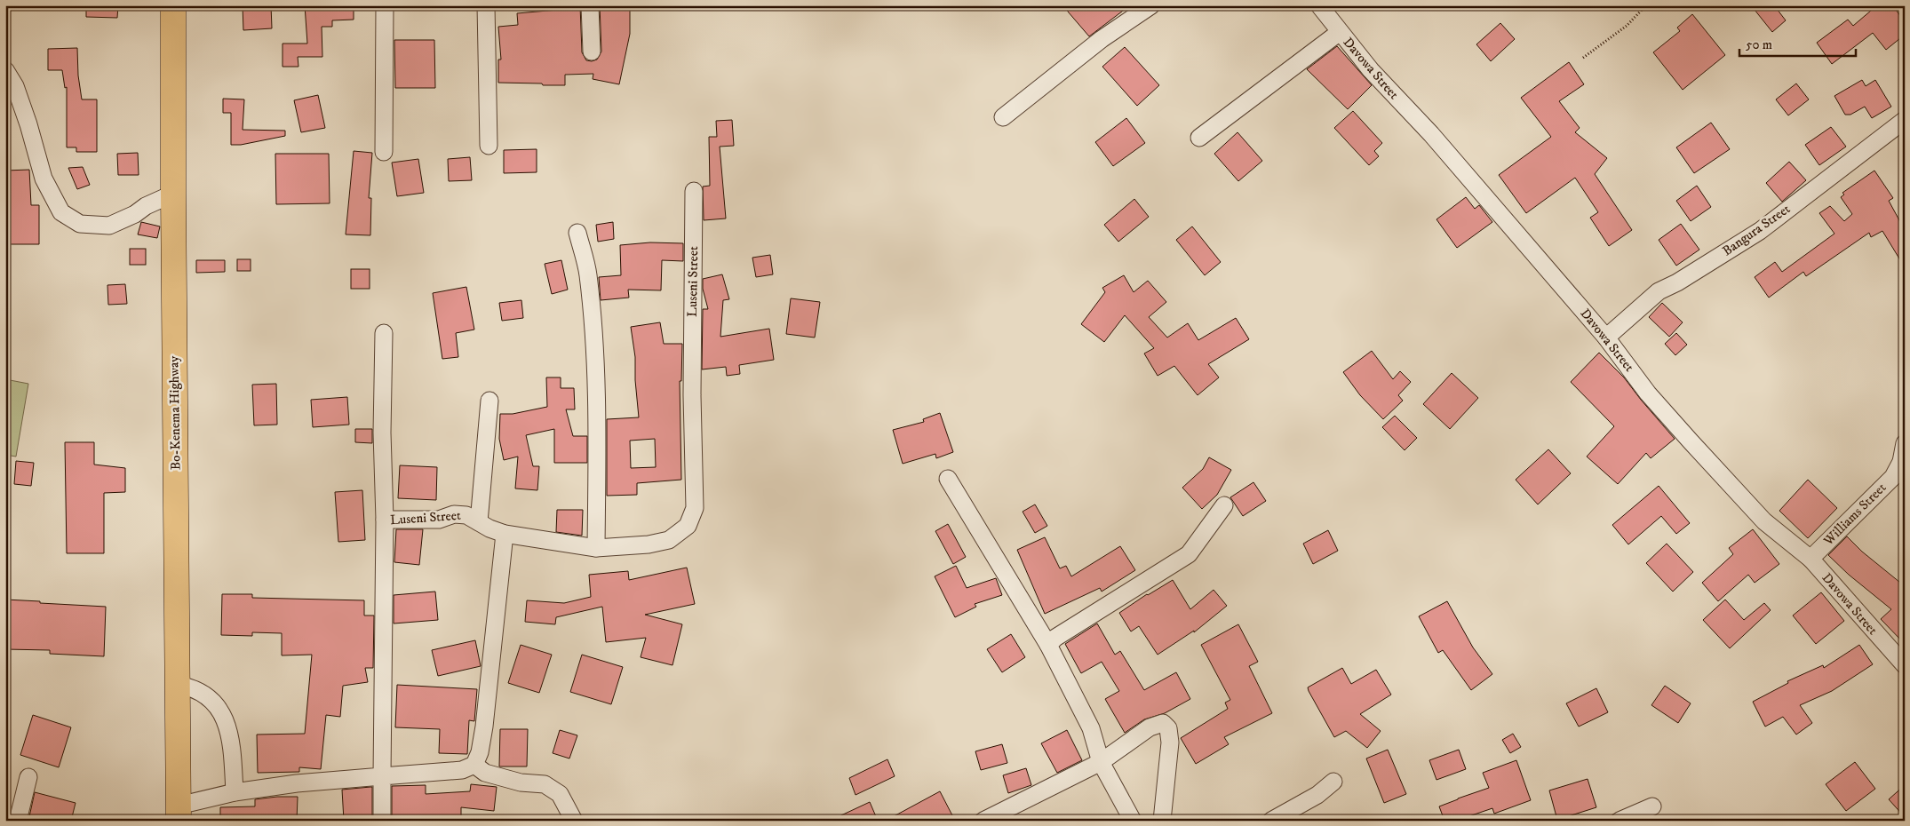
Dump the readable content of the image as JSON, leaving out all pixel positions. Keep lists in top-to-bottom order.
{
  "streets": {
    "highway": ["Bo-Kenema Highway"],
    "street": [
      "Davowa Street",
      "Bangura Street",
      "Luseni Street",
      "Williams Street"
    ]
  },
  "crossings": [
    ["Davowa Street", "Bangura Street"],
    ["Davowa Street", "Williams Street"]
  ],
  "scale_bar": "50 m"
}
